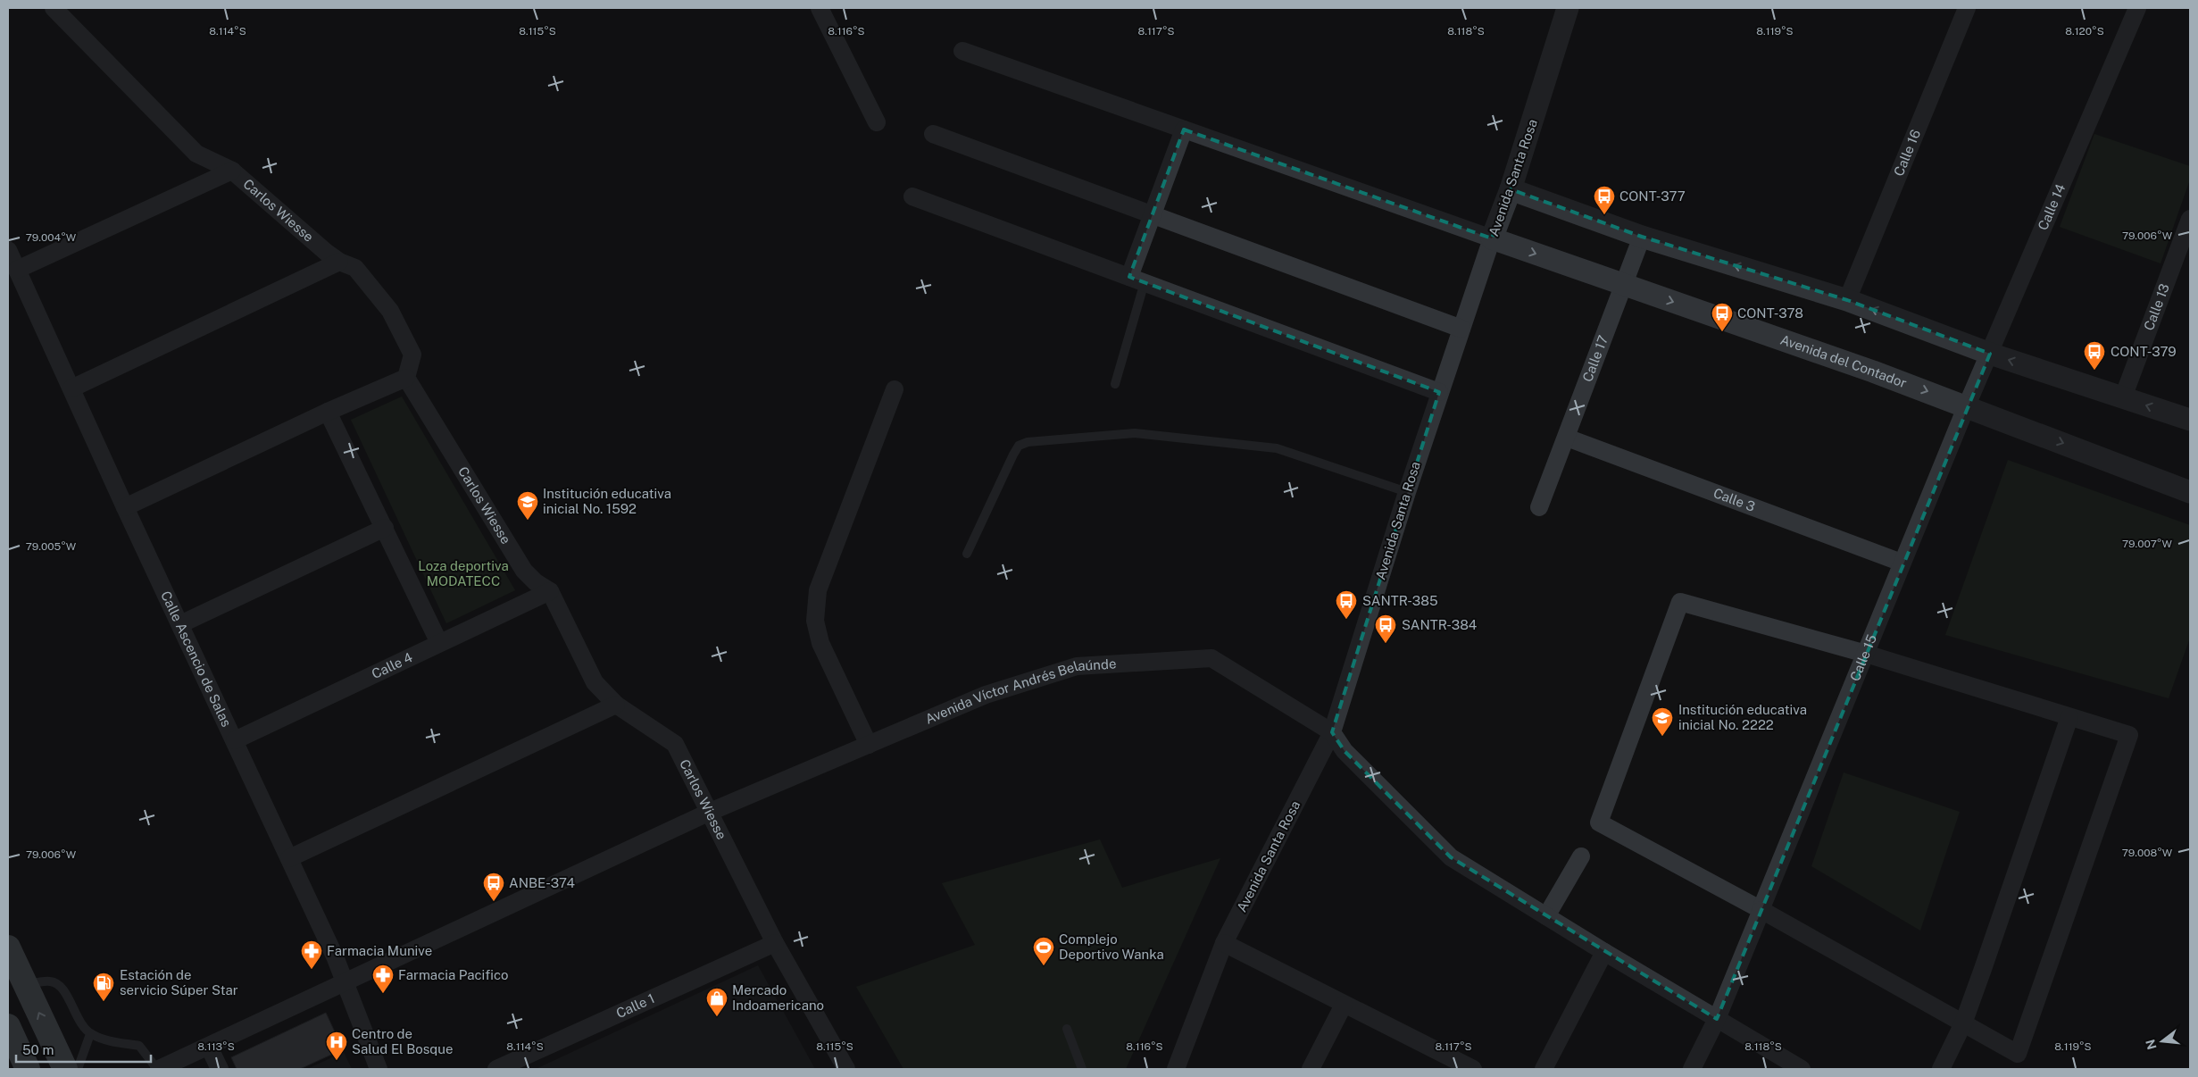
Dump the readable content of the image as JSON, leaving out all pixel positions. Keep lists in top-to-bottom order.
{
  "streets": {
    "street": [
      "Calle 16",
      "Avenida Santa Rosa",
      "Calle 14",
      "Carlos Wiesse",
      "Calle 13",
      "Calle 17",
      "Avenida del Contador",
      "Calle 3",
      "Calle Ascencio de Salas",
      "Calle 15",
      "Calle 4",
      "Avenida Víctor Andrés Belaúnde",
      "Calle 1"
    ]
  },
  "crossings": [
    ["Avenida Santa Rosa", "Avenida del Contador"],
    ["Avenida Santa Rosa", "Avenida Víctor Andrés Belaúnde"],
    ["Calle 14", "Avenida del Contador"],
    ["Calle 14", "Calle 15"],
    ["Carlos Wiesse", "Calle 4"],
    ["Carlos Wiesse", "Avenida Víctor Andrés Belaúnde"],
    ["Carlos Wiesse", "Calle 1"],
    ["Calle 17", "Avenida del Contador"],
    ["Calle 17", "Calle 3"],
    ["Avenida del Contador", "Calle 15"],
    ["Calle 3", "Calle 15"],
    ["Calle Ascencio de Salas", "Calle 4"],
    ["Calle Ascencio de Salas", "Avenida Víctor Andrés Belaúnde"]
  ],
  "parks": ["Loza deportiva MODATECC"],
  "places": {
    "bus stop": [
      "CONT-377",
      "CONT-378",
      "CONT-379",
      "SANTR-385",
      "SANTR-384",
      "ANBE-374"
    ],
    "school or university": ["Institución educativa inicial No. 1592", "Institución educativa inicial No. 2222"],
    "sports": ["Complejo Deportivo Wanka"],
    "pharmacy": ["Farmacia Munive", "Farmacia Pacifico"],
    "fuel station": ["Estación de servicio Súper Star"],
    "shop": ["Mercado Indoamericano"],
    "hospital": ["Centro de Salud El Bosque"]
  },
  "scale_bar": "50 m",
  "north": "left",
  "coordinates": [
    "8.114°S",
    "8.115°S",
    "8.116°S",
    "8.117°S",
    "8.118°S",
    "8.119°S",
    "8.120°S",
    "79.006°W",
    "79.004°W",
    "79.007°W",
    "79.005°W",
    "79.008°W",
    "8.113°S"
  ]
}
